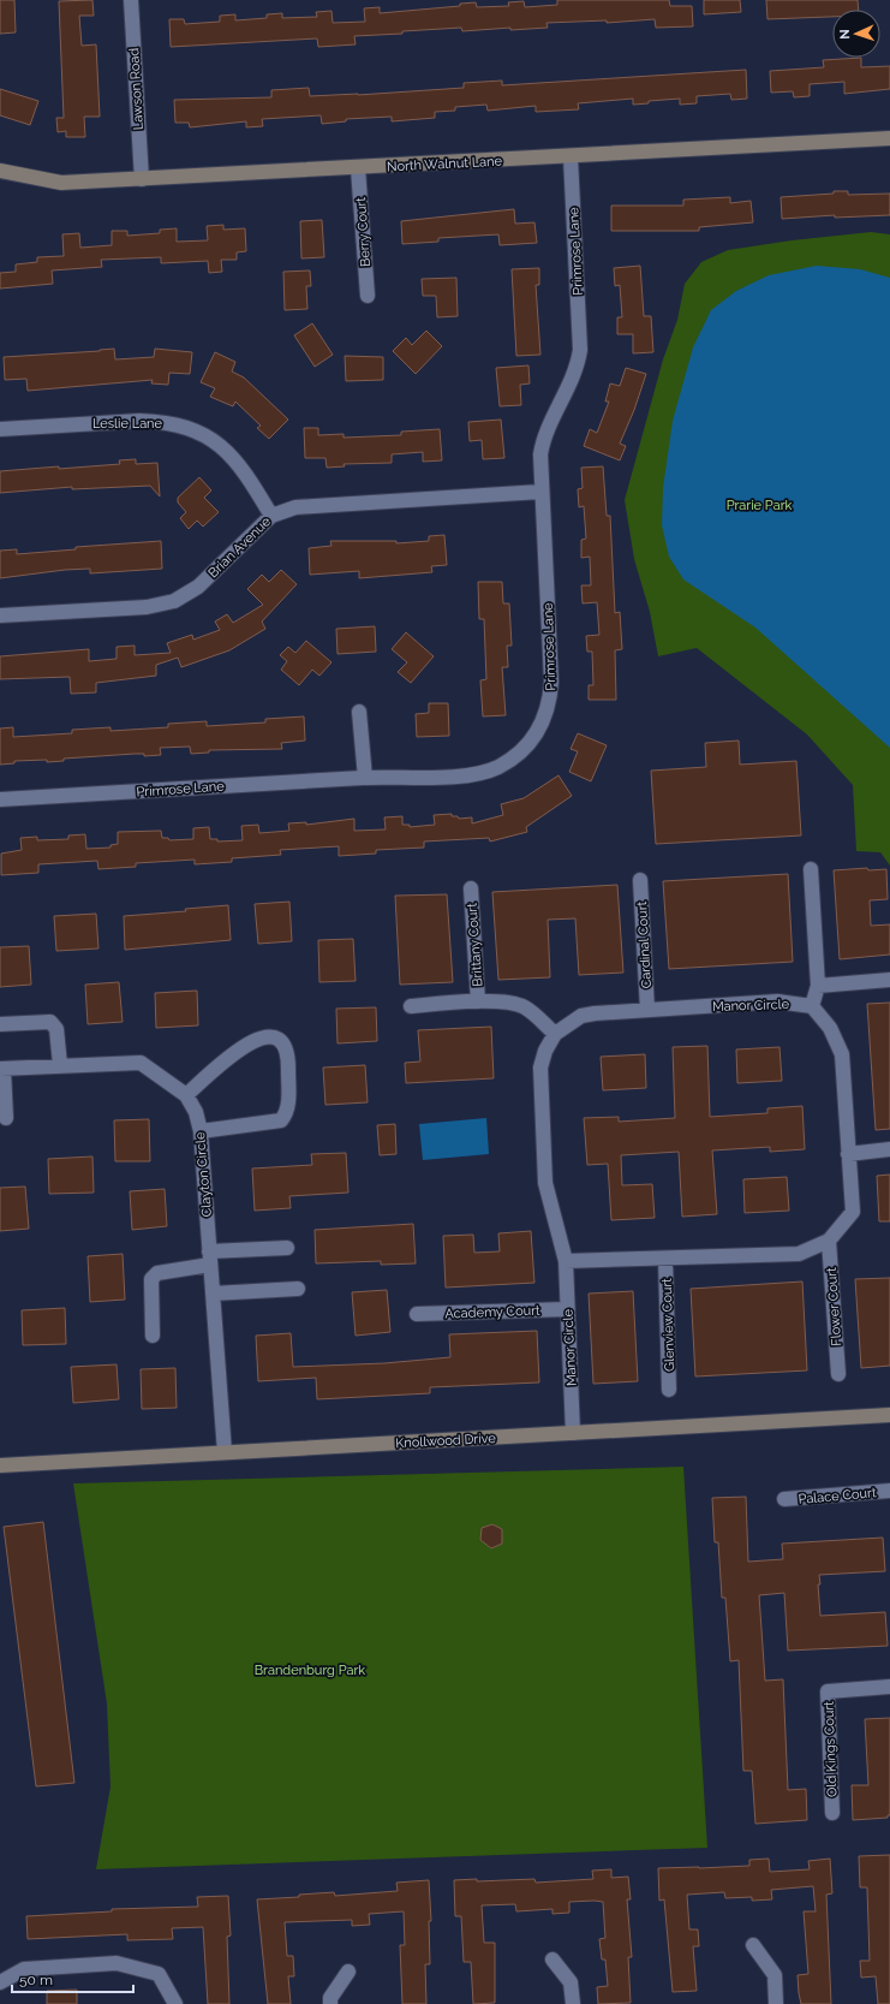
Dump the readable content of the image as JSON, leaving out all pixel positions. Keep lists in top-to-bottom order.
{
  "streets": {
    "street": [
      "Lawson Road",
      "North Walnut Lane",
      "Berry Court",
      "Primrose Lane",
      "Leslie Lane",
      "Brian Avenue",
      "Brittany Court",
      "Cardinal Court",
      "Manor Circle",
      "Clayton Circle",
      "Flower Court",
      "Academy Court",
      "Glenview Court",
      "Knollwood Drive",
      "Palace Court",
      "Old Kings Court"
    ]
  },
  "crossings": [
    ["Lawson Road", "North Walnut Lane"],
    ["North Walnut Lane", "Berry Court"],
    ["North Walnut Lane", "Primrose Lane"],
    ["Primrose Lane", "Brian Avenue"],
    ["Leslie Lane", "Brian Avenue"],
    ["Cardinal Court", "Manor Circle"],
    ["Manor Circle", "Academy Court"],
    ["Manor Circle", "Knollwood Drive"],
    ["Clayton Circle", "Knollwood Drive"]
  ],
  "parks": ["Prarie Park", "Brandenburg Park"],
  "scale_bar": "50 m",
  "north": "left"
}
